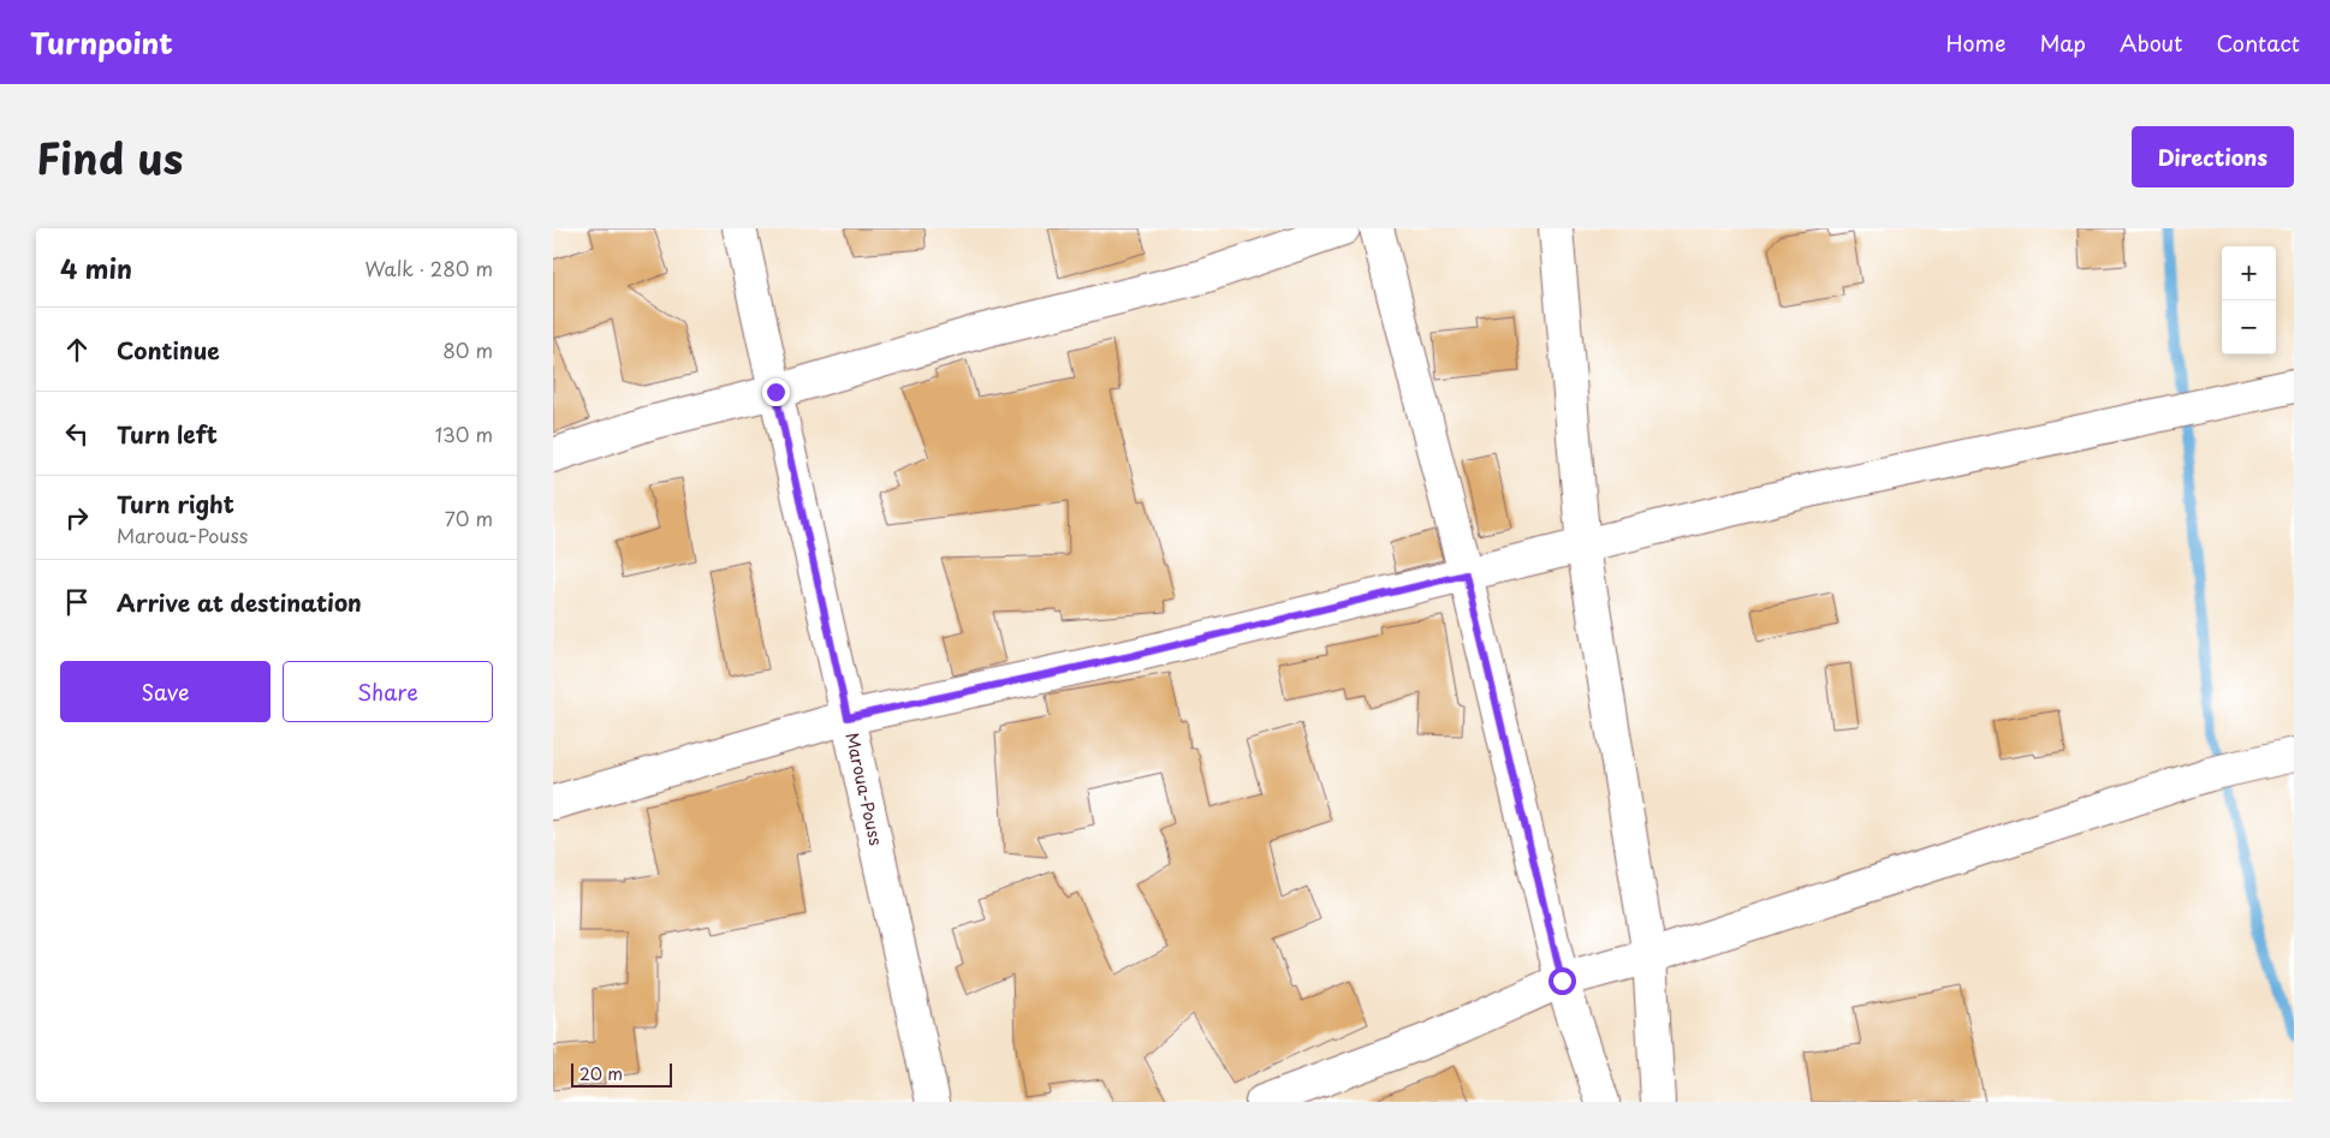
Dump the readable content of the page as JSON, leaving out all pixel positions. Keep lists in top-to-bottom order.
{
  "streets": {
    "street": ["Maroua-Pouss"]
  },
  "scale_bar": "20 m",
  "page": {
    "header": "Turnpoint",
    "nav": [
      "Home",
      "Map",
      "About",
      "Contact"
    ],
    "title": "Find us",
    "buttons": [
      "Directions",
      ["Save", "Share"]
    ],
    "heading": ["4 min", "Walk · 280 m"],
    "map_buttons": ["+", "−"],
    "list": [
      ["Continue", "80 m"],
      ["Turn left", "130 m"],
      ["Turn right", "Maroua-Pouss", "70 m"],
      "Arrive at destination"
    ],
    "scale": "20 m"
  }
}
